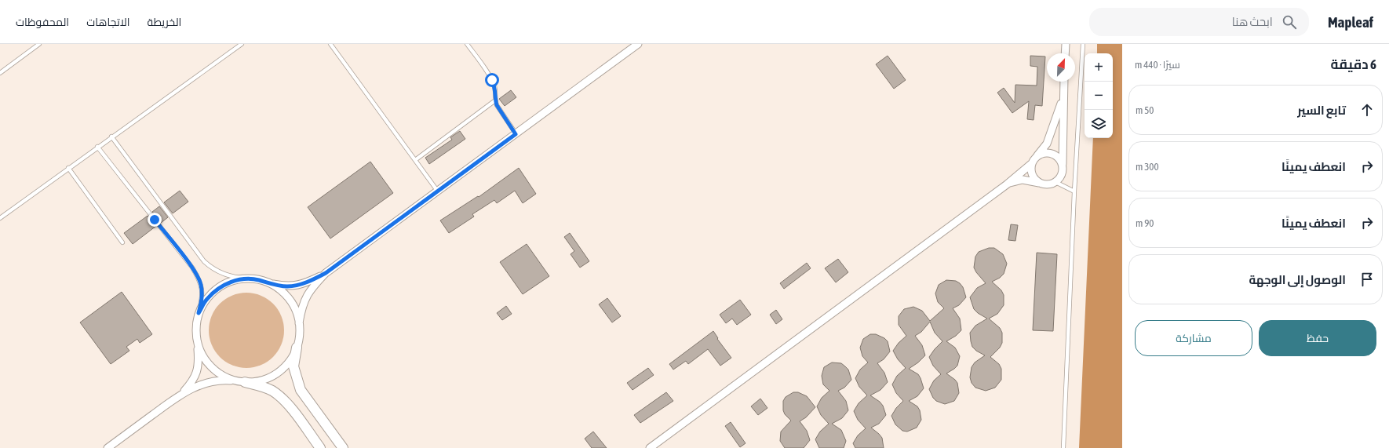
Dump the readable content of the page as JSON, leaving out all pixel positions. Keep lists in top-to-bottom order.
{
  "north": "top right",
  "page": {
    "header": "Mapleaf",
    "search": "ابحث هنا",
    "nav": ["الخريطة", "الاتجاهات", "المحفوظات"],
    "heading": ["6 دقيقة", "سيرًا · 440 m"],
    "map_buttons": ["+", "−"],
    "list": [
      ["تابع السير", "50 m"],
      ["انعطف يمينًا", "300 m"],
      ["انعطف يمينًا", "90 m"],
      "الوصول إلى الوجهة"
    ],
    "buttons": ["حفظ", "مشاركة"]
  }
}
